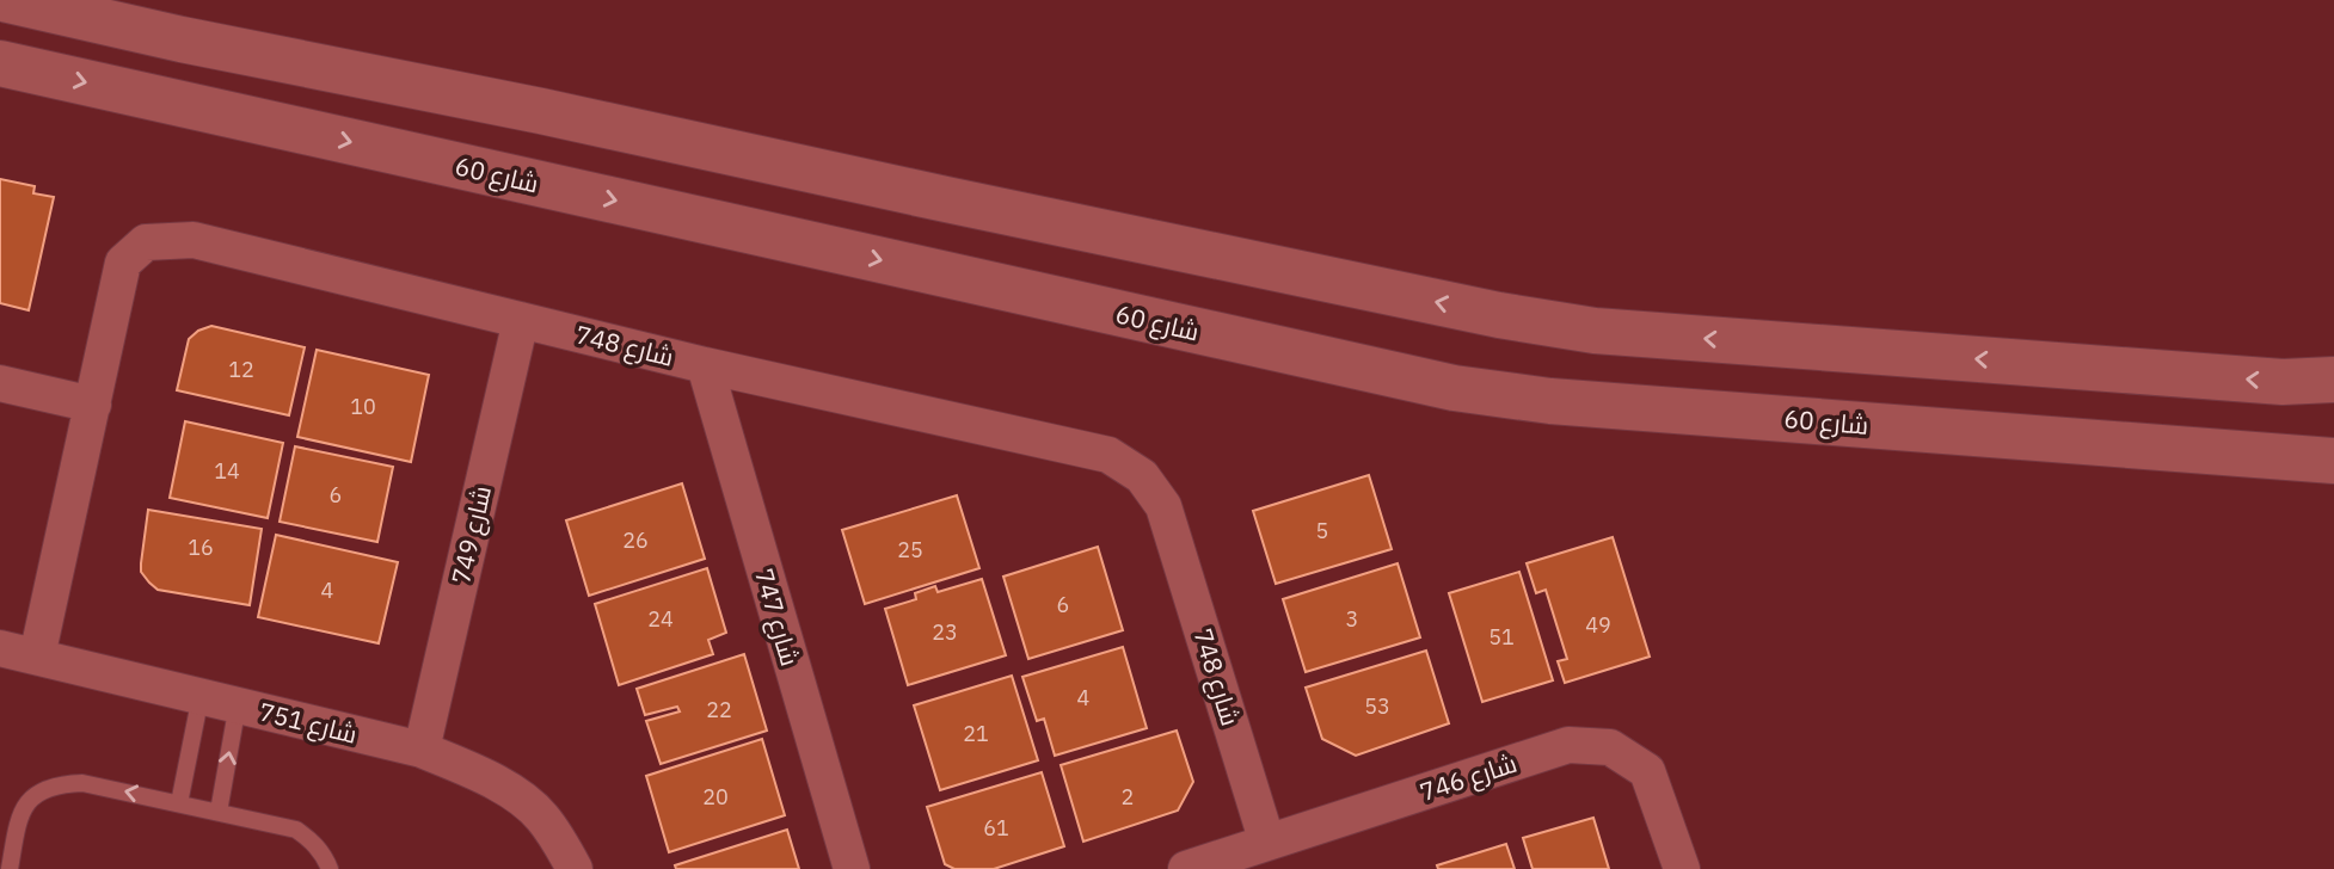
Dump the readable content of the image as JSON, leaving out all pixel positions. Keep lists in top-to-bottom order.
{
  "streets": {
    "main road": ["شارع 60"],
    "street": [
      "شارع 748",
      "شارع 749",
      "شارع 747",
      "شارع 751",
      "شارع 746"
    ]
  },
  "crossings": [
    ["شارع 748", "شارع 749"],
    ["شارع 748", "شارع 747"],
    ["شارع 748", "شارع 751"],
    ["شارع 748", "شارع 746"],
    ["شارع 749", "شارع 751"]
  ],
  "house_numbers": [
    "12",
    "10",
    "14",
    "6",
    "5",
    "26",
    "16",
    "25",
    "4",
    "6",
    "24",
    "3",
    "49",
    "23",
    "51",
    "4",
    "53",
    "22",
    "21",
    "20",
    "2",
    "61"
  ]
}
